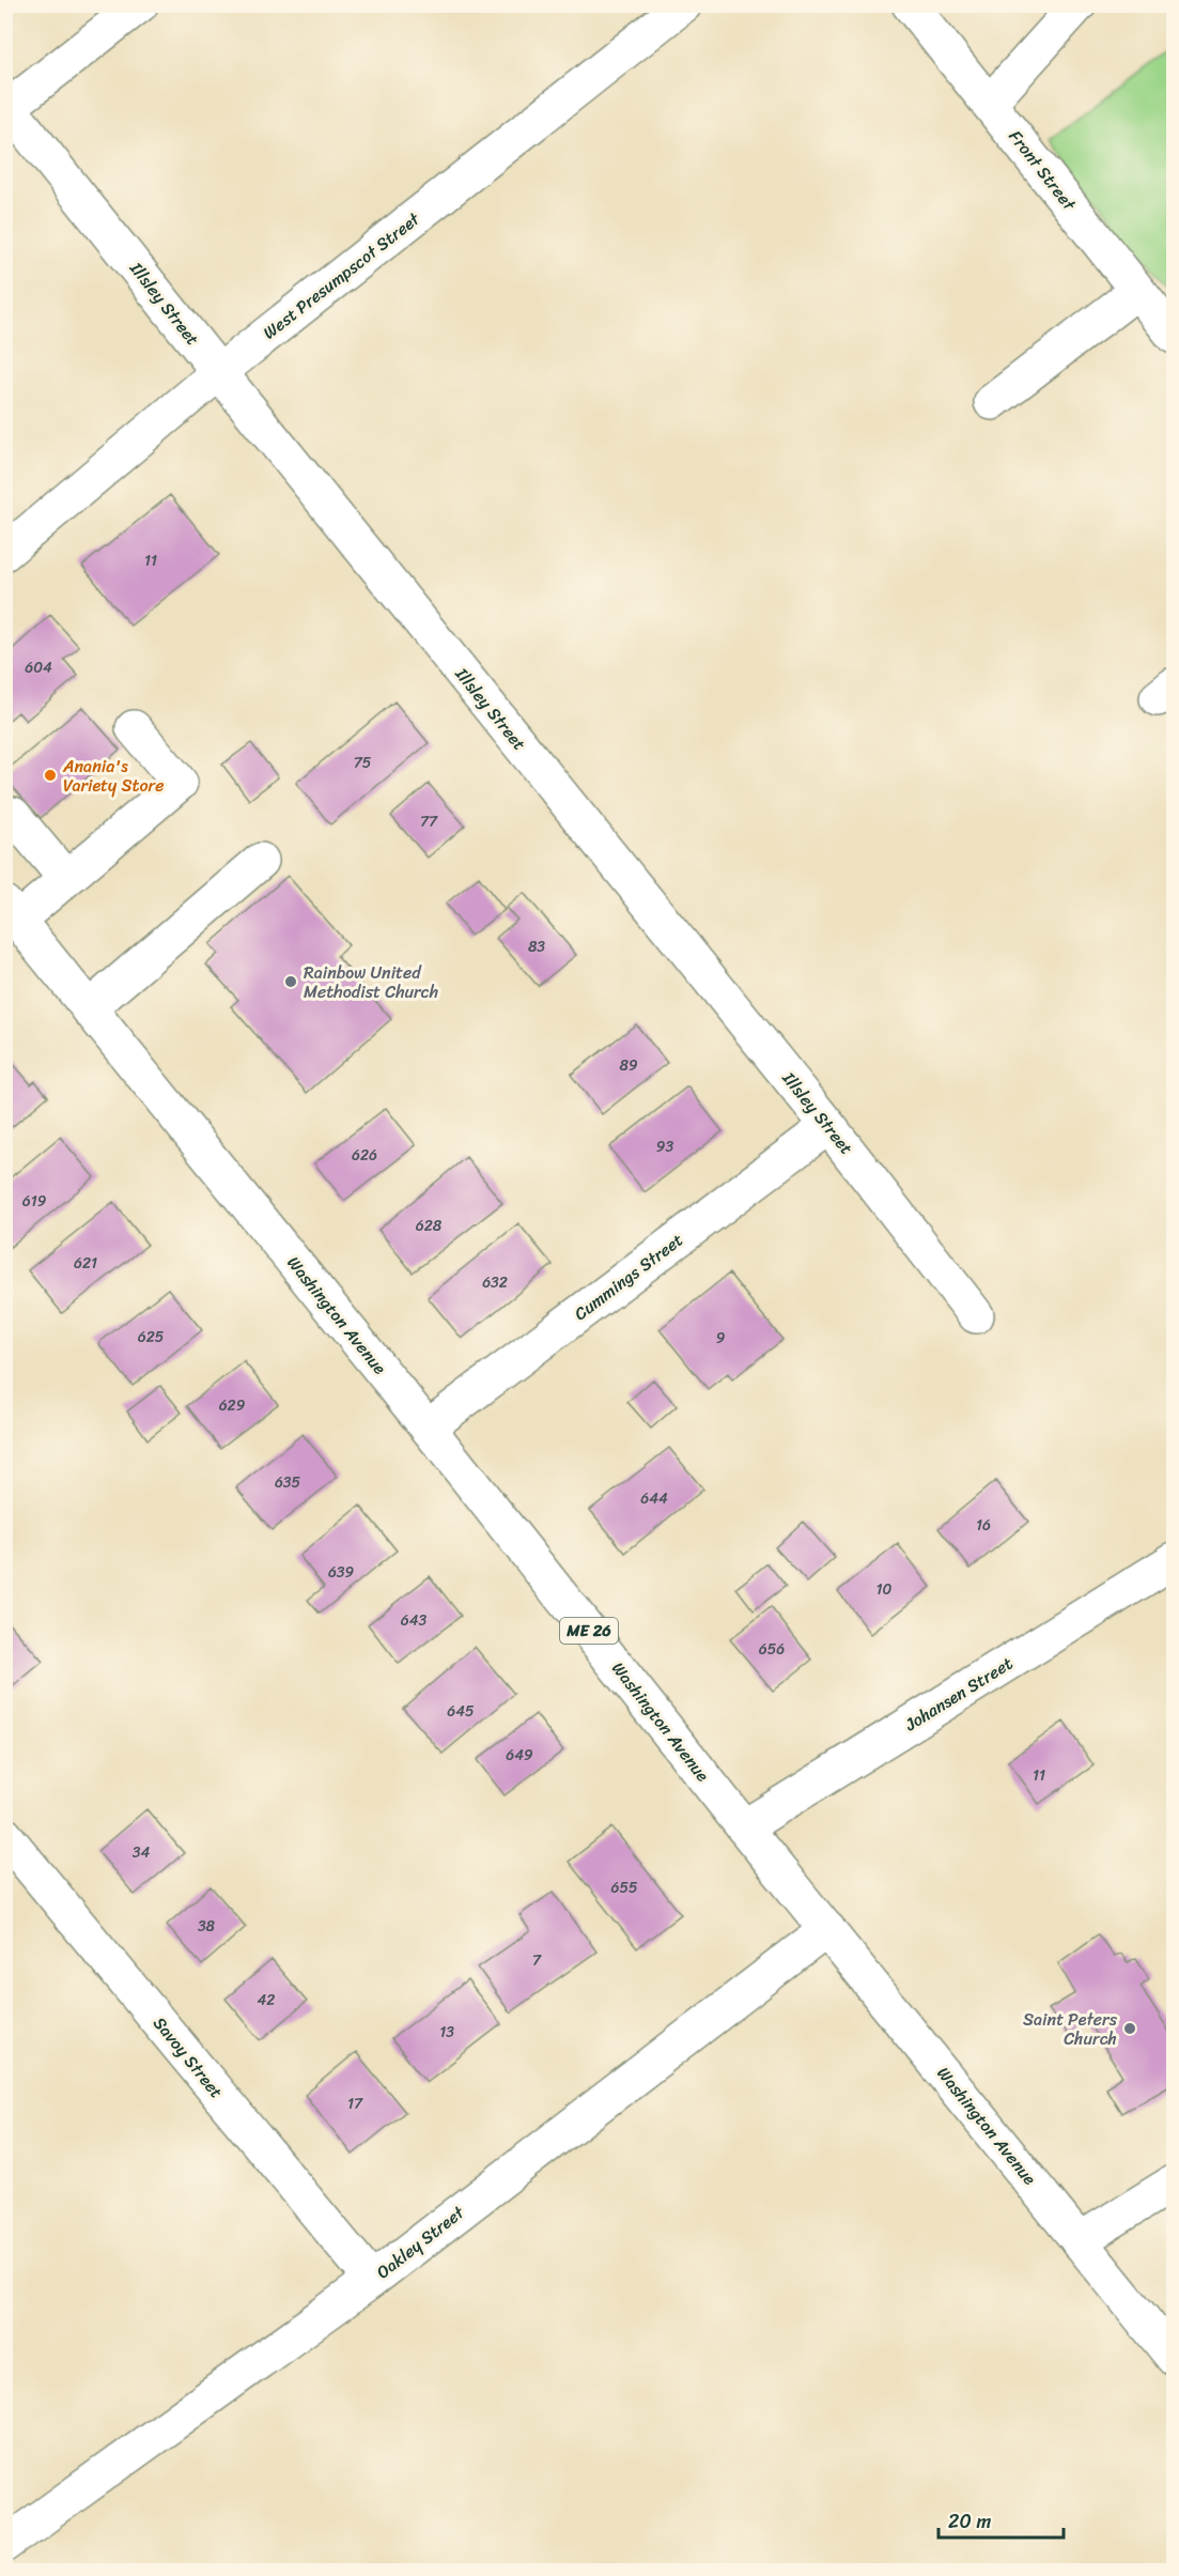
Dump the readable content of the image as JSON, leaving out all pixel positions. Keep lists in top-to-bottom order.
{
  "streets": {
    "street": [
      "Front Street",
      "West Presumpscot Street",
      "Illsley Street",
      "Cummings Street",
      "Washington Avenue",
      "ME 26",
      "Johansen Street",
      "Savoy Street",
      "Oakley Street"
    ]
  },
  "crossings": [
    ["West Presumpscot Street", "Illsley Street"],
    ["Illsley Street", "Cummings Street"],
    ["Cummings Street", "Washington Avenue"],
    ["Washington Avenue", "Johansen Street"],
    ["Washington Avenue", "Oakley Street"],
    ["Savoy Street", "Oakley Street"]
  ],
  "places": ["Anania's Variety Store", "Rainbow United Methodist Church", "Saint Peters Church"],
  "house_numbers": [
    "11",
    "604",
    "75",
    "77",
    "83",
    "89",
    "93",
    "626",
    "619",
    "628",
    "621",
    "632",
    "625",
    "9",
    "629",
    "635",
    "644",
    "16",
    "639",
    "10",
    "643",
    "656",
    "645",
    "649",
    "11",
    "34",
    "655",
    "38",
    "7",
    "42",
    "13",
    "17"
  ],
  "scale_bar": "20 m"
}
